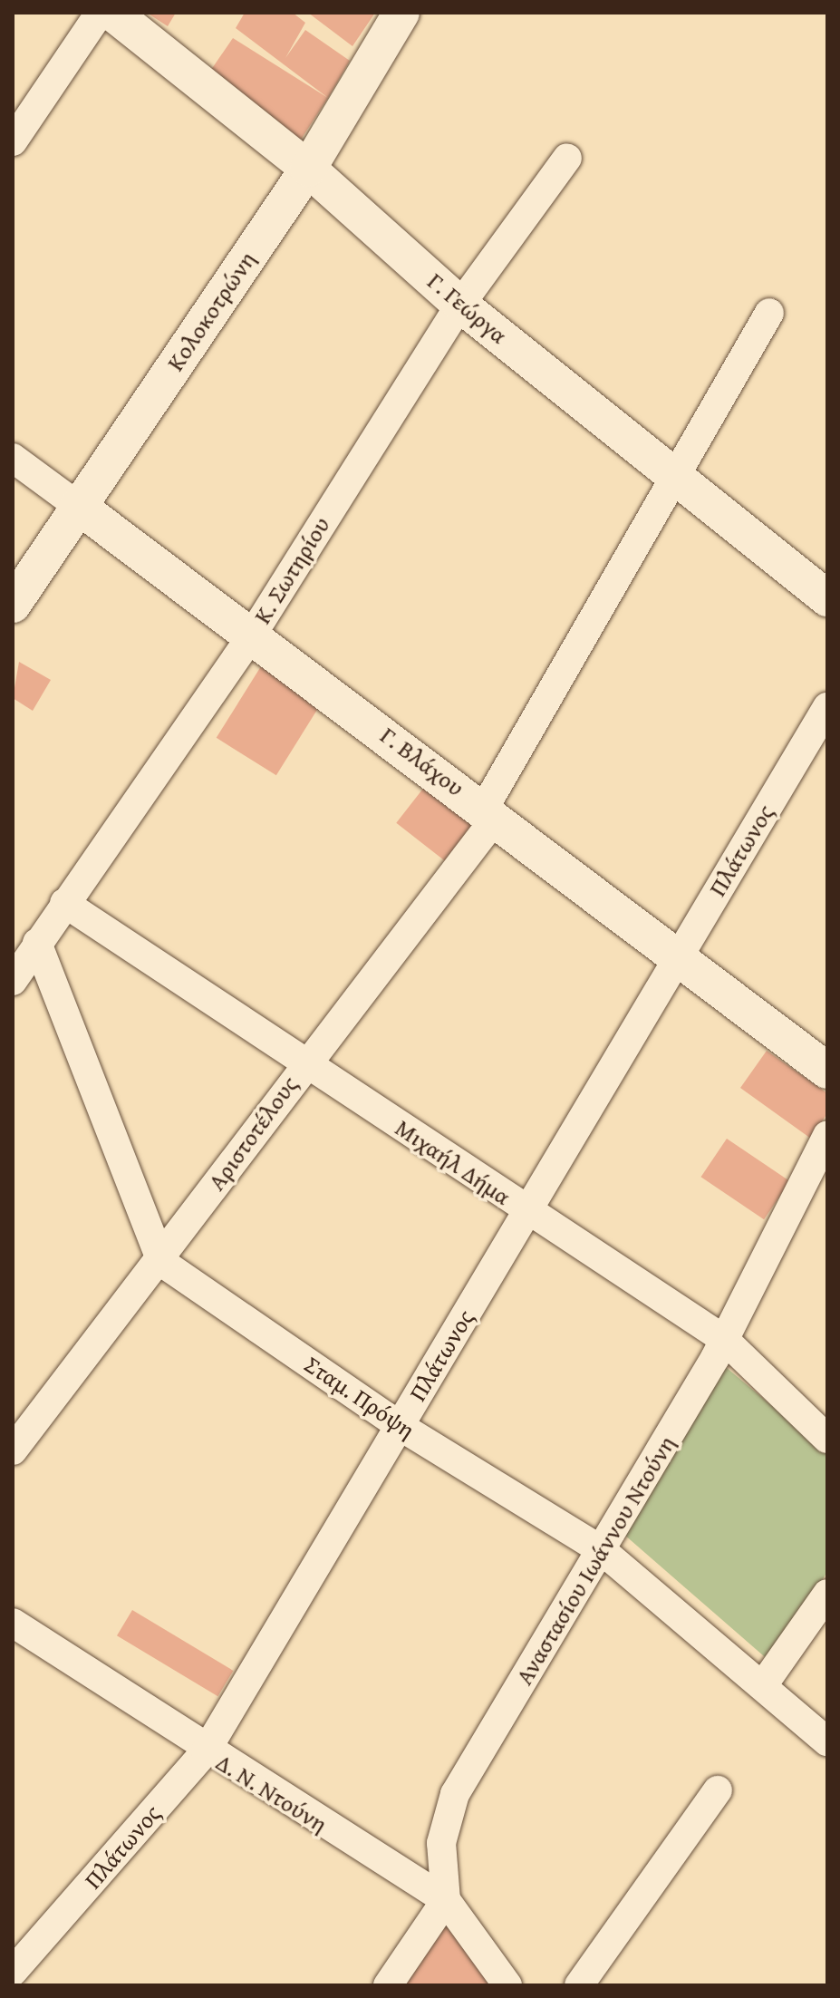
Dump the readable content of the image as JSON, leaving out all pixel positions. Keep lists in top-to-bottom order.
{
  "streets": {
    "street": [
      "Γ. Γεώργα",
      "Κολοκοτρώνη",
      "Κ. Σωτηρίου",
      "Γ. Βλάχου",
      "Πλάτωνος",
      "Αριστοτέλους",
      "Μιχαήλ Δήμα",
      "Σταμ. Πρόψη",
      "Αναστασίου Ιωάννου Ντούνη",
      "Δ. Ν. Ντούνη"
    ]
  },
  "crossings": [
    ["Γ. Γεώργα", "Κολοκοτρώνη"],
    ["Γ. Γεώργα", "Κ. Σωτηρίου"],
    ["Γ. Γεώργα", "Αριστοτέλους"],
    ["Κολοκοτρώνη", "Γ. Βλάχου"],
    ["Κ. Σωτηρίου", "Γ. Βλάχου"],
    ["Κ. Σωτηρίου", "Μιχαήλ Δήμα"],
    ["Γ. Βλάχου", "Πλάτωνος"],
    ["Γ. Βλάχου", "Αριστοτέλους"],
    ["Πλάτωνος", "Μιχαήλ Δήμα"],
    ["Πλάτωνος", "Σταμ. Πρόψη"],
    ["Πλάτωνος", "Δ. Ν. Ντούνη"],
    ["Αριστοτέλους", "Μιχαήλ Δήμα"],
    ["Αριστοτέλους", "Σταμ. Πρόψη"],
    ["Μιχαήλ Δήμα", "Αναστασίου Ιωάννου Ντούνη"],
    ["Σταμ. Πρόψη", "Αναστασίου Ιωάννου Ντούνη"],
    ["Αναστασίου Ιωάννου Ντούνη", "Δ. Ν. Ντούνη"]
  ]
}
